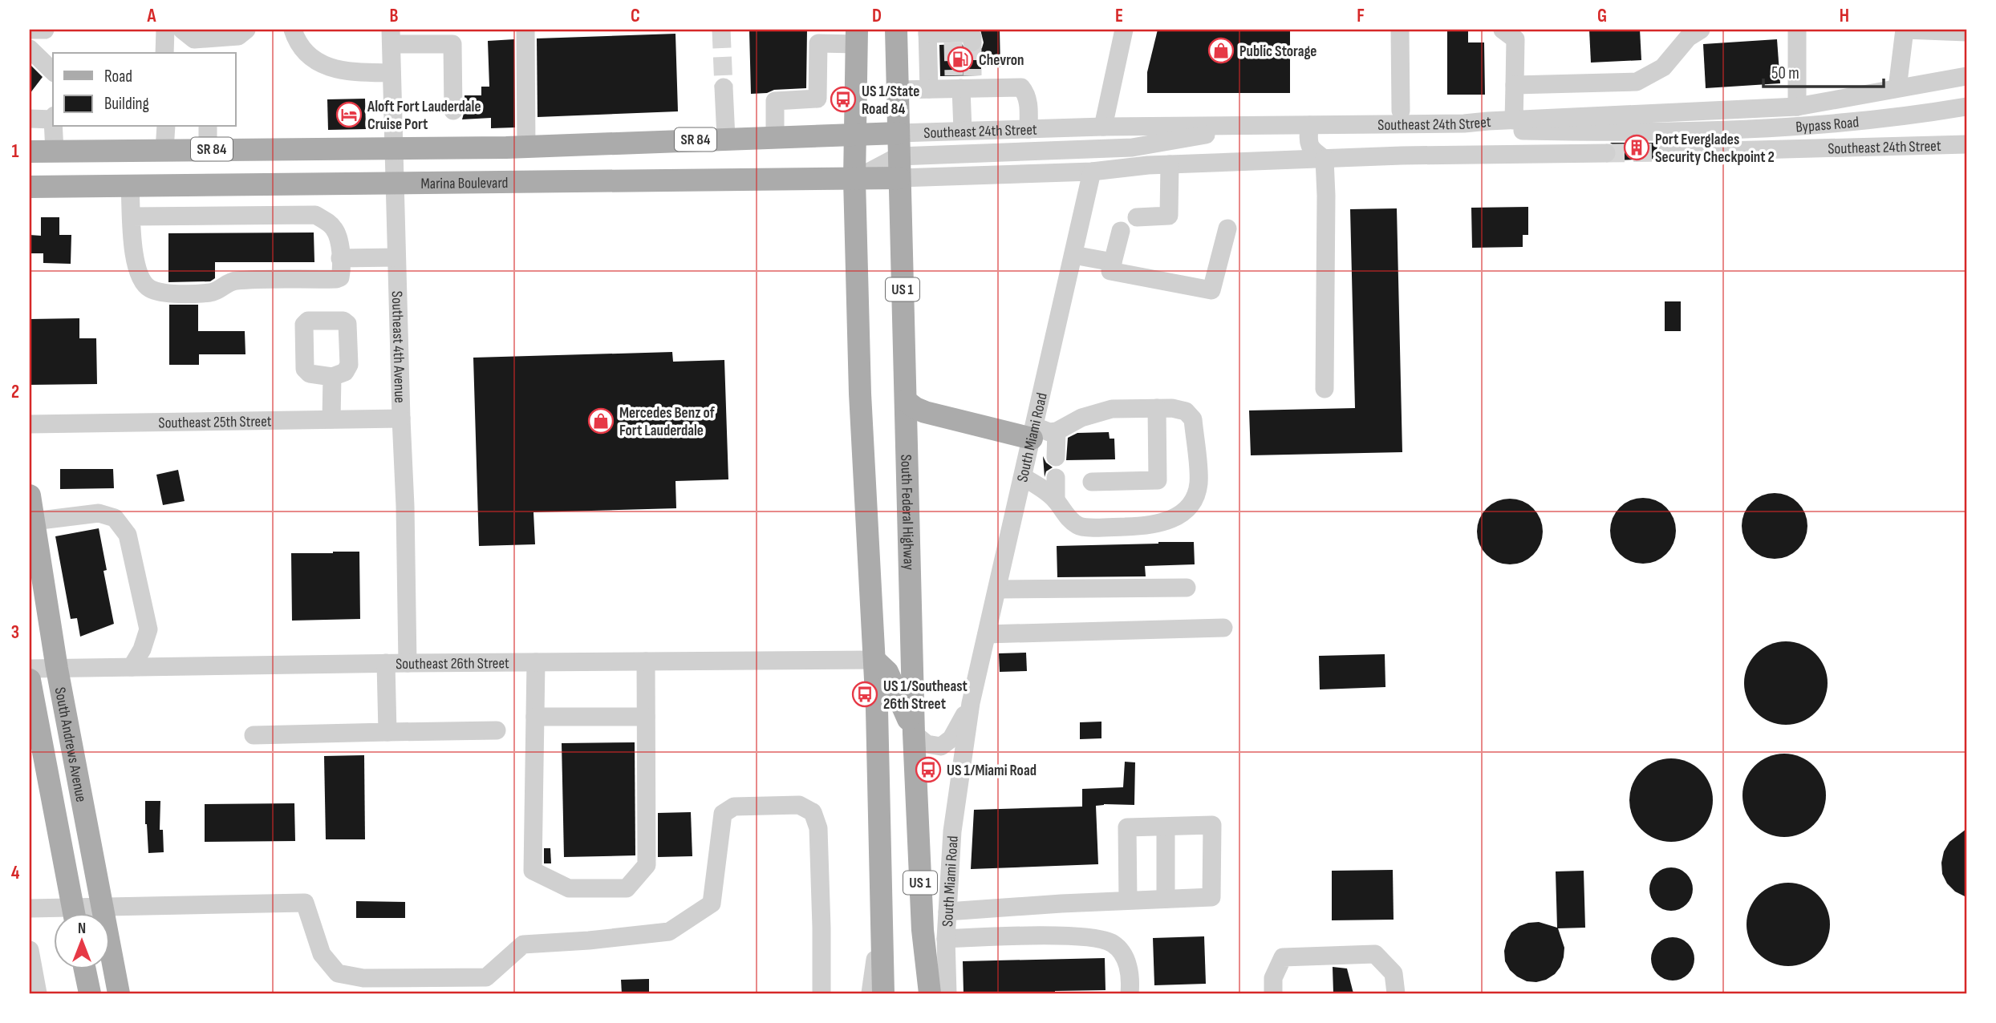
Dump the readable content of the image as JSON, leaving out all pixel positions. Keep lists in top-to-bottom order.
{
  "streets": {
    "main road": [
      "SR 84",
      "Marina Boulevard",
      "US 1",
      "South Federal Highway",
      "South Andrews Avenue"
    ],
    "street": [
      "Southeast 24th Street",
      "Bypass Road",
      "Southeast 4th Avenue",
      "Southeast 25th Street",
      "South Miami Road",
      "Southeast 26th Street"
    ]
  },
  "crossings": [
    ["Southeast 24th Street", "Bypass Road"],
    ["Southeast 24th Street", "SR 84"],
    ["Southeast 24th Street", "Marina Boulevard"],
    ["Southeast 24th Street", "South Miami Road"],
    ["Southeast 24th Street", "South Federal Highway"],
    ["SR 84", "US 1"],
    ["SR 84", "Southeast 4th Avenue"],
    ["SR 84", "South Federal Highway"],
    ["Marina Boulevard", "US 1"],
    ["Marina Boulevard", "Southeast 4th Avenue"],
    ["Marina Boulevard", "South Federal Highway"],
    ["US 1", "Southeast 26th Street"],
    ["Southeast 4th Avenue", "Southeast 25th Street"],
    ["Southeast 4th Avenue", "Southeast 26th Street"],
    ["South Miami Road", "South Federal Highway"],
    ["Southeast 26th Street", "South Andrews Avenue"]
  ],
  "places": {
    "shop": ["Public Storage", "Mercedes Benz of Fort Lauderdale"],
    "fuel station": ["Chevron"],
    "bus stop": ["US 1/State Road 84", "US 1/Southeast 26th Street", "US 1/Miami Road"],
    "hotel": ["Aloft Fort Lauderdale Cruise Port"],
    "building": ["Port Everglades Security Checkpoint 2"]
  },
  "legend": ["Road", "Building"],
  "scale_bar": "50 m",
  "north": "top",
  "grid": {
    "columns": [
      "A",
      "B",
      "C",
      "D",
      "E",
      "F",
      "G",
      "H"
    ],
    "rows": [
      "1",
      "2",
      "3",
      "4"
    ]
  }
}
